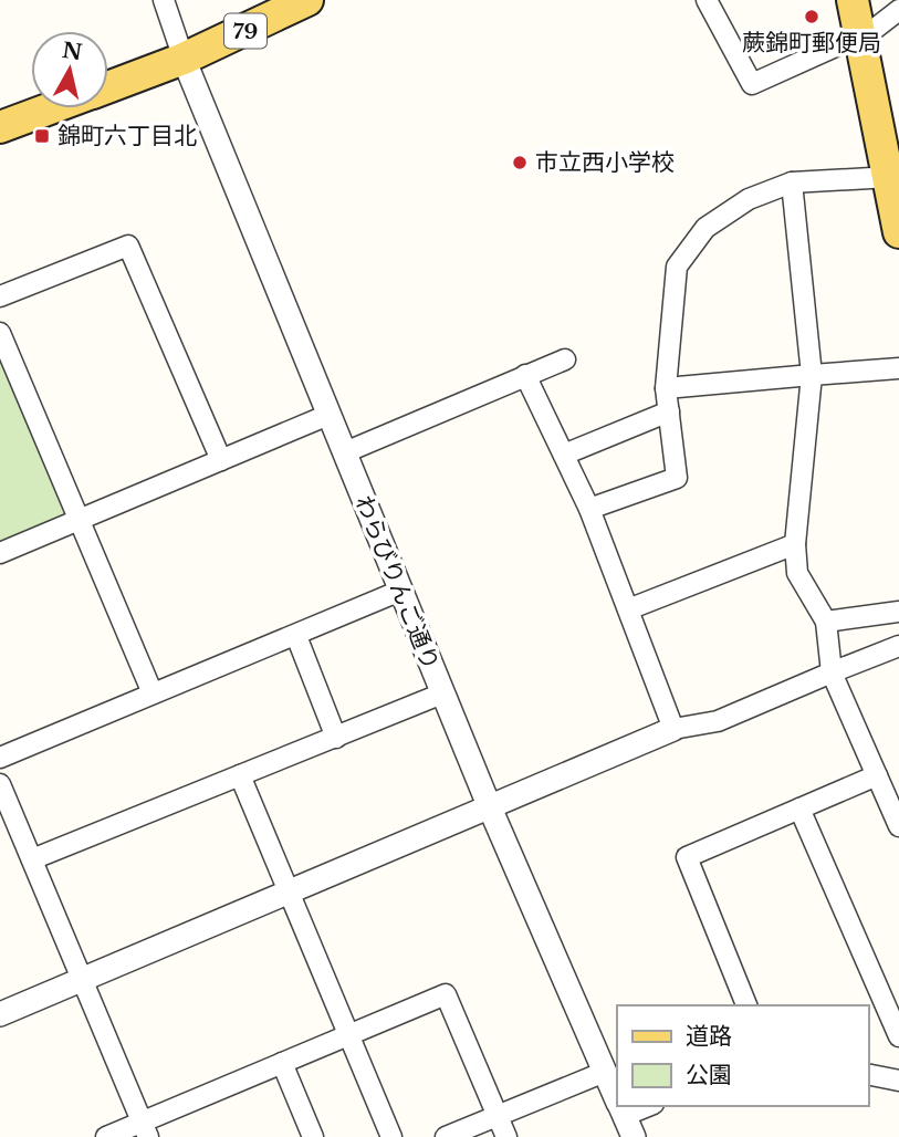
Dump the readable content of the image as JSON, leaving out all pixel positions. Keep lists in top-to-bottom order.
{
  "streets": {
    "main road": ["79"],
    "street": ["わらびりんご通り"]
  },
  "crossings": [
    ["79", "わらびりんご通り"]
  ],
  "places": {
    "other": ["蕨錦町郵便局", "市立西小学校"],
    "transit": ["錦町六丁目北"]
  },
  "legend": ["道路", "公園"],
  "north": "top"
}
